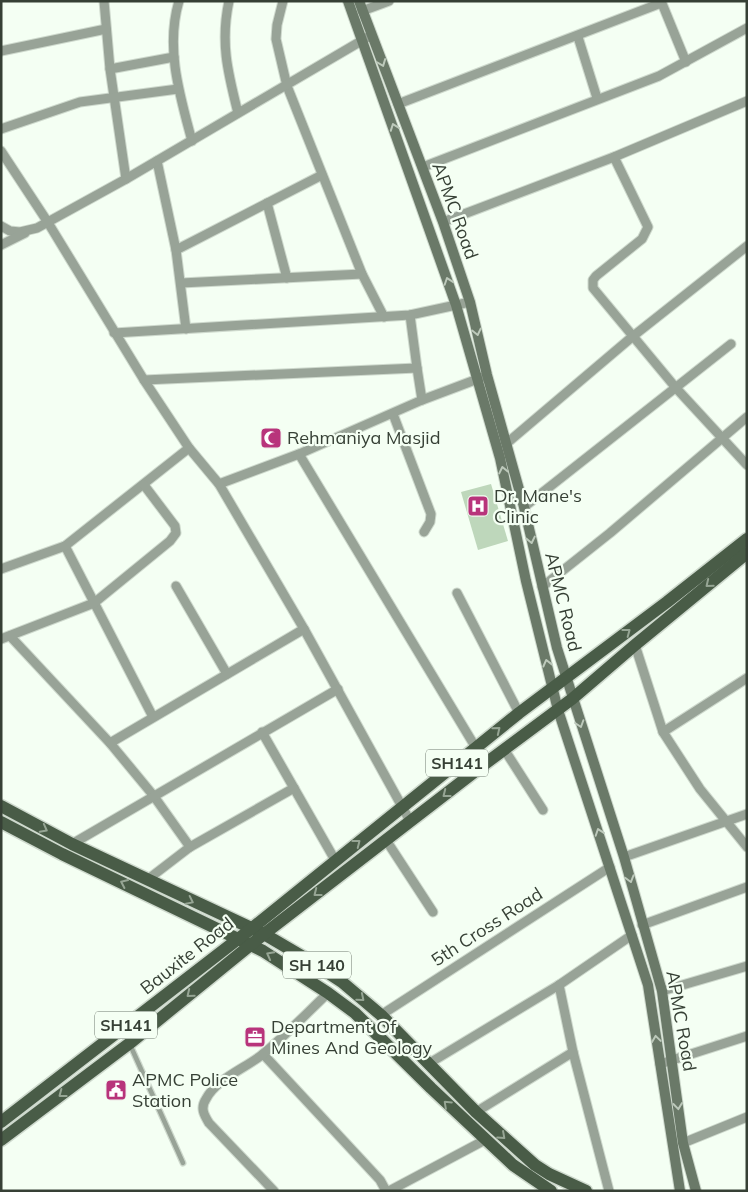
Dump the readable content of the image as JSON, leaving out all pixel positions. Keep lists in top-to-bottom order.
{
  "streets": {
    "main road": ["SH141", "Bauxite Road", "SH 140"],
    "street": ["APMC Road", "5th Cross Road"]
  },
  "crossings": [
    ["APMC Road", "SH141"],
    ["APMC Road", "5th Cross Road"],
    ["SH141", "Bauxite Road"],
    ["SH141", "SH 140"],
    ["5th Cross Road", "SH 140"],
    ["Bauxite Road", "SH 140"]
  ],
  "places": {
    "mosque": ["Rehmaniya Masjid"],
    "hospital": ["Dr. Mane's Clinic"],
    "office": ["Department Of Mines And Geology"],
    "public building": ["APMC Police Station"]
  }
}
